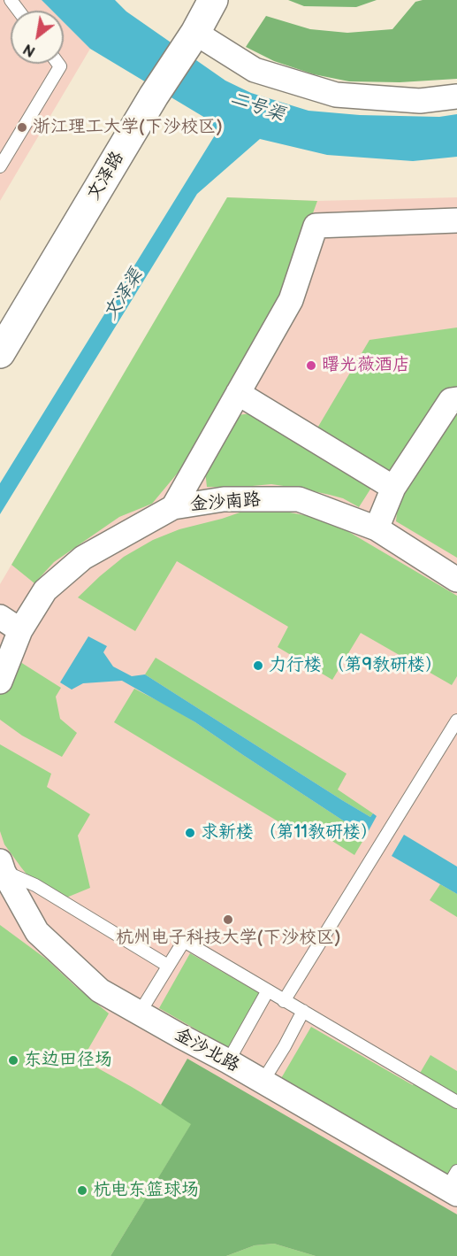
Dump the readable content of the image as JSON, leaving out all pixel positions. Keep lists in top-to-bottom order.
{
  "streets": {
    "main road": ["文泽路"],
    "street": ["金沙南路", "金沙北路"]
  },
  "water": ["二号渠", "文泽渠"],
  "places": [
    "浙江理工大学(下沙校区)",
    "曙光薇酒店",
    "力行楼 （第9教研楼）",
    "求新楼 （第11教研楼）",
    "杭州电子科技大学(下沙校区)",
    "东边田径场",
    "杭电东篮球场"
  ],
  "north": "bottom left"
}
